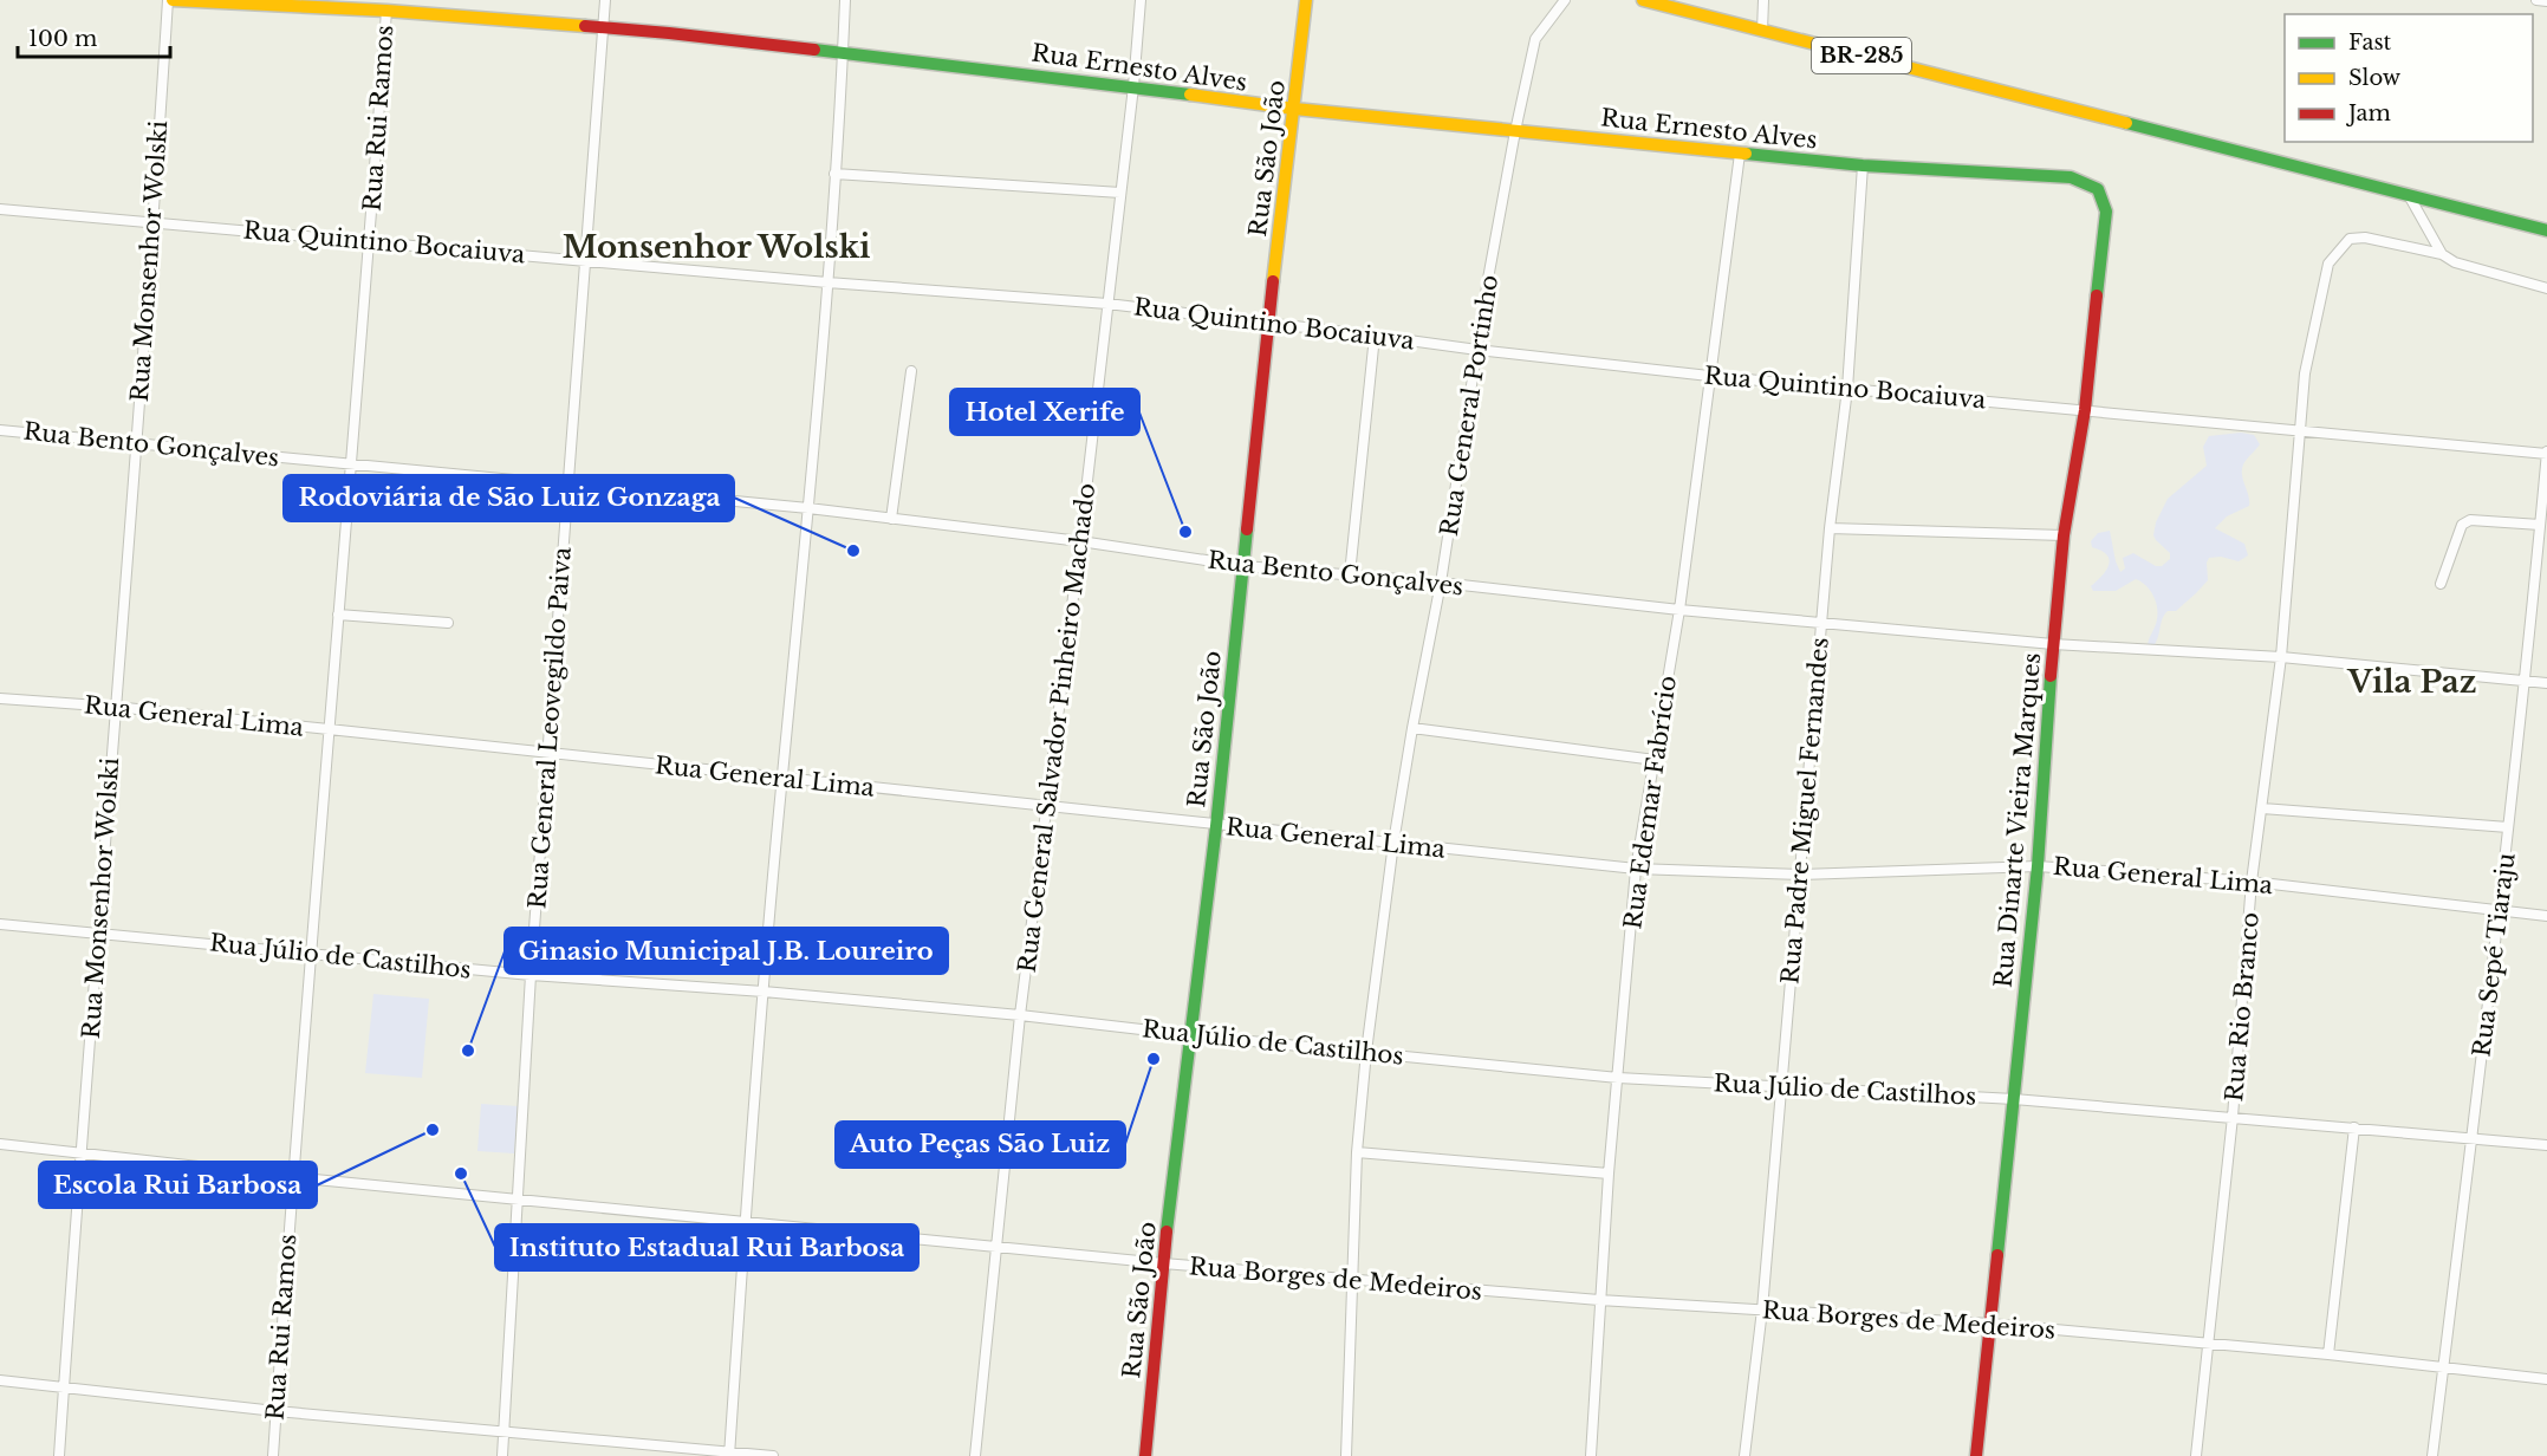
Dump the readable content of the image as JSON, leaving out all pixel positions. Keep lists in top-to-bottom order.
{
  "streets": {
    "main road": [
      "BR-285",
      "Rua Ernesto Alves",
      "Rua São João",
      "Rua Dinarte Vieira Marques"
    ],
    "street": [
      "Rua Rui Ramos",
      "Rua Quintino Bocaiuva",
      "Rua Monsenhor Wolski",
      "Rua General Portinho",
      "Rua Bento Gonçalves",
      "Rua General Lima",
      "Rua General Leovegildo Paiva",
      "Rua General Salvador Pinheiro Machado",
      "Rua Edemar Fabrício",
      "Rua Padre Miguel Fernandes",
      "Rua Sepé Tiaraju",
      "Rua Júlio de Castilhos",
      "Rua Rio Branco",
      "Rua Borges de Medeiros"
    ]
  },
  "crossings": [
    ["Rua Ernesto Alves", "Rua Rui Ramos"],
    ["Rua Ernesto Alves", "Rua São João"],
    ["Rua Ernesto Alves", "Rua Monsenhor Wolski"],
    ["Rua Ernesto Alves", "Rua General Portinho"],
    ["Rua Ernesto Alves", "Rua General Leovegildo Paiva"],
    ["Rua Ernesto Alves", "Rua General Salvador Pinheiro Machado"],
    ["Rua Ernesto Alves", "Rua Edemar Fabrício"],
    ["Rua Ernesto Alves", "Rua Padre Miguel Fernandes"],
    ["Rua Ernesto Alves", "Rua Dinarte Vieira Marques"],
    ["Rua Rui Ramos", "Rua Quintino Bocaiuva"],
    ["Rua Rui Ramos", "Rua Bento Gonçalves"],
    ["Rua Rui Ramos", "Rua General Lima"],
    ["Rua Rui Ramos", "Rua Júlio de Castilhos"],
    ["Rua Rui Ramos", "Rua Borges de Medeiros"],
    ["Rua São João", "Rua Quintino Bocaiuva"],
    ["Rua São João", "Rua Bento Gonçalves"],
    ["Rua São João", "Rua General Lima"],
    ["Rua São João", "Rua Júlio de Castilhos"],
    ["Rua São João", "Rua Borges de Medeiros"],
    ["Rua Quintino Bocaiuva", "Rua Monsenhor Wolski"],
    ["Rua Quintino Bocaiuva", "Rua General Portinho"],
    ["Rua Quintino Bocaiuva", "Rua General Leovegildo Paiva"],
    ["Rua Quintino Bocaiuva", "Rua General Salvador Pinheiro Machado"],
    ["Rua Quintino Bocaiuva", "Rua Edemar Fabrício"],
    ["Rua Quintino Bocaiuva", "Rua Padre Miguel Fernandes"],
    ["Rua Quintino Bocaiuva", "Rua Dinarte Vieira Marques"],
    ["Rua Quintino Bocaiuva", "Rua Sepé Tiaraju"],
    ["Rua Quintino Bocaiuva", "Rua Rio Branco"],
    ["Rua Monsenhor Wolski", "Rua Bento Gonçalves"],
    ["Rua Monsenhor Wolski", "Rua General Lima"],
    ["Rua Monsenhor Wolski", "Rua Júlio de Castilhos"],
    ["Rua Monsenhor Wolski", "Rua Borges de Medeiros"],
    ["Rua General Portinho", "Rua Bento Gonçalves"],
    ["Rua General Portinho", "Rua General Lima"],
    ["Rua General Portinho", "Rua Júlio de Castilhos"],
    ["Rua General Portinho", "Rua Borges de Medeiros"],
    ["Rua Bento Gonçalves", "Rua General Leovegildo Paiva"],
    ["Rua Bento Gonçalves", "Rua General Salvador Pinheiro Machado"],
    ["Rua Bento Gonçalves", "Rua Edemar Fabrício"],
    ["Rua Bento Gonçalves", "Rua Padre Miguel Fernandes"],
    ["Rua Bento Gonçalves", "Rua Dinarte Vieira Marques"],
    ["Rua Bento Gonçalves", "Rua Sepé Tiaraju"],
    ["Rua Bento Gonçalves", "Rua Rio Branco"],
    ["Rua General Lima", "Rua General Leovegildo Paiva"],
    ["Rua General Lima", "Rua General Salvador Pinheiro Machado"],
    ["Rua General Lima", "Rua Edemar Fabrício"],
    ["Rua General Lima", "Rua Padre Miguel Fernandes"],
    ["Rua General Lima", "Rua Dinarte Vieira Marques"],
    ["Rua General Lima", "Rua Sepé Tiaraju"],
    ["Rua General Lima", "Rua Rio Branco"],
    ["Rua General Leovegildo Paiva", "Rua Júlio de Castilhos"],
    ["Rua General Leovegildo Paiva", "Rua Borges de Medeiros"],
    ["Rua General Salvador Pinheiro Machado", "Rua Júlio de Castilhos"],
    ["Rua General Salvador Pinheiro Machado", "Rua Borges de Medeiros"],
    ["Rua Edemar Fabrício", "Rua Júlio de Castilhos"],
    ["Rua Edemar Fabrício", "Rua Borges de Medeiros"],
    ["Rua Padre Miguel Fernandes", "Rua Júlio de Castilhos"],
    ["Rua Padre Miguel Fernandes", "Rua Borges de Medeiros"],
    ["Rua Dinarte Vieira Marques", "Rua Júlio de Castilhos"],
    ["Rua Dinarte Vieira Marques", "Rua Borges de Medeiros"],
    ["Rua Sepé Tiaraju", "Rua Júlio de Castilhos"],
    ["Rua Sepé Tiaraju", "Rua Borges de Medeiros"],
    ["Rua Júlio de Castilhos", "Rua Rio Branco"],
    ["Rua Rio Branco", "Rua Borges de Medeiros"]
  ],
  "districts": ["Monsenhor Wolski", "Vila Paz"],
  "places": [
    "Hotel Xerife",
    "Rodoviária de São Luiz Gonzaga",
    "Ginasio Municipal J.B. Loureiro",
    "Auto Peças São Luiz",
    "Escola Rui Barbosa",
    "Instituto Estadual Rui Barbosa"
  ],
  "legend": ["Fast", "Slow", "Jam"],
  "scale_bar": "100 m"
}
